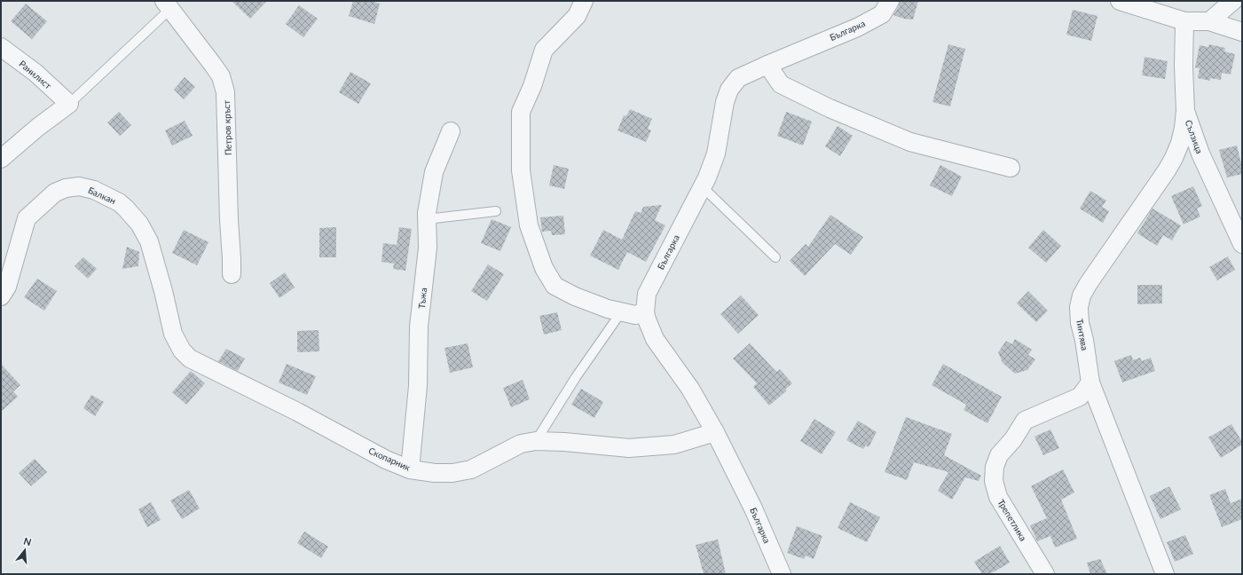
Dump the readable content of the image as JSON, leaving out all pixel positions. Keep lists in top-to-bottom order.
{
  "streets": {
    "street": [
      "Българка",
      "Ранилист",
      "Петров кръст",
      "Сълзица",
      "Балкан",
      "Тъжа",
      "Тинтява",
      "Скопарник",
      "Трепетлика"
    ]
  },
  "crossings": [
    ["Българка", "Скопарник"],
    ["Сълзица", "Тинтява"],
    ["Балкан", "Скопарник"],
    ["Тъжа", "Скопарник"],
    ["Тинтява", "Трепетлика"]
  ],
  "north": "top"
}
